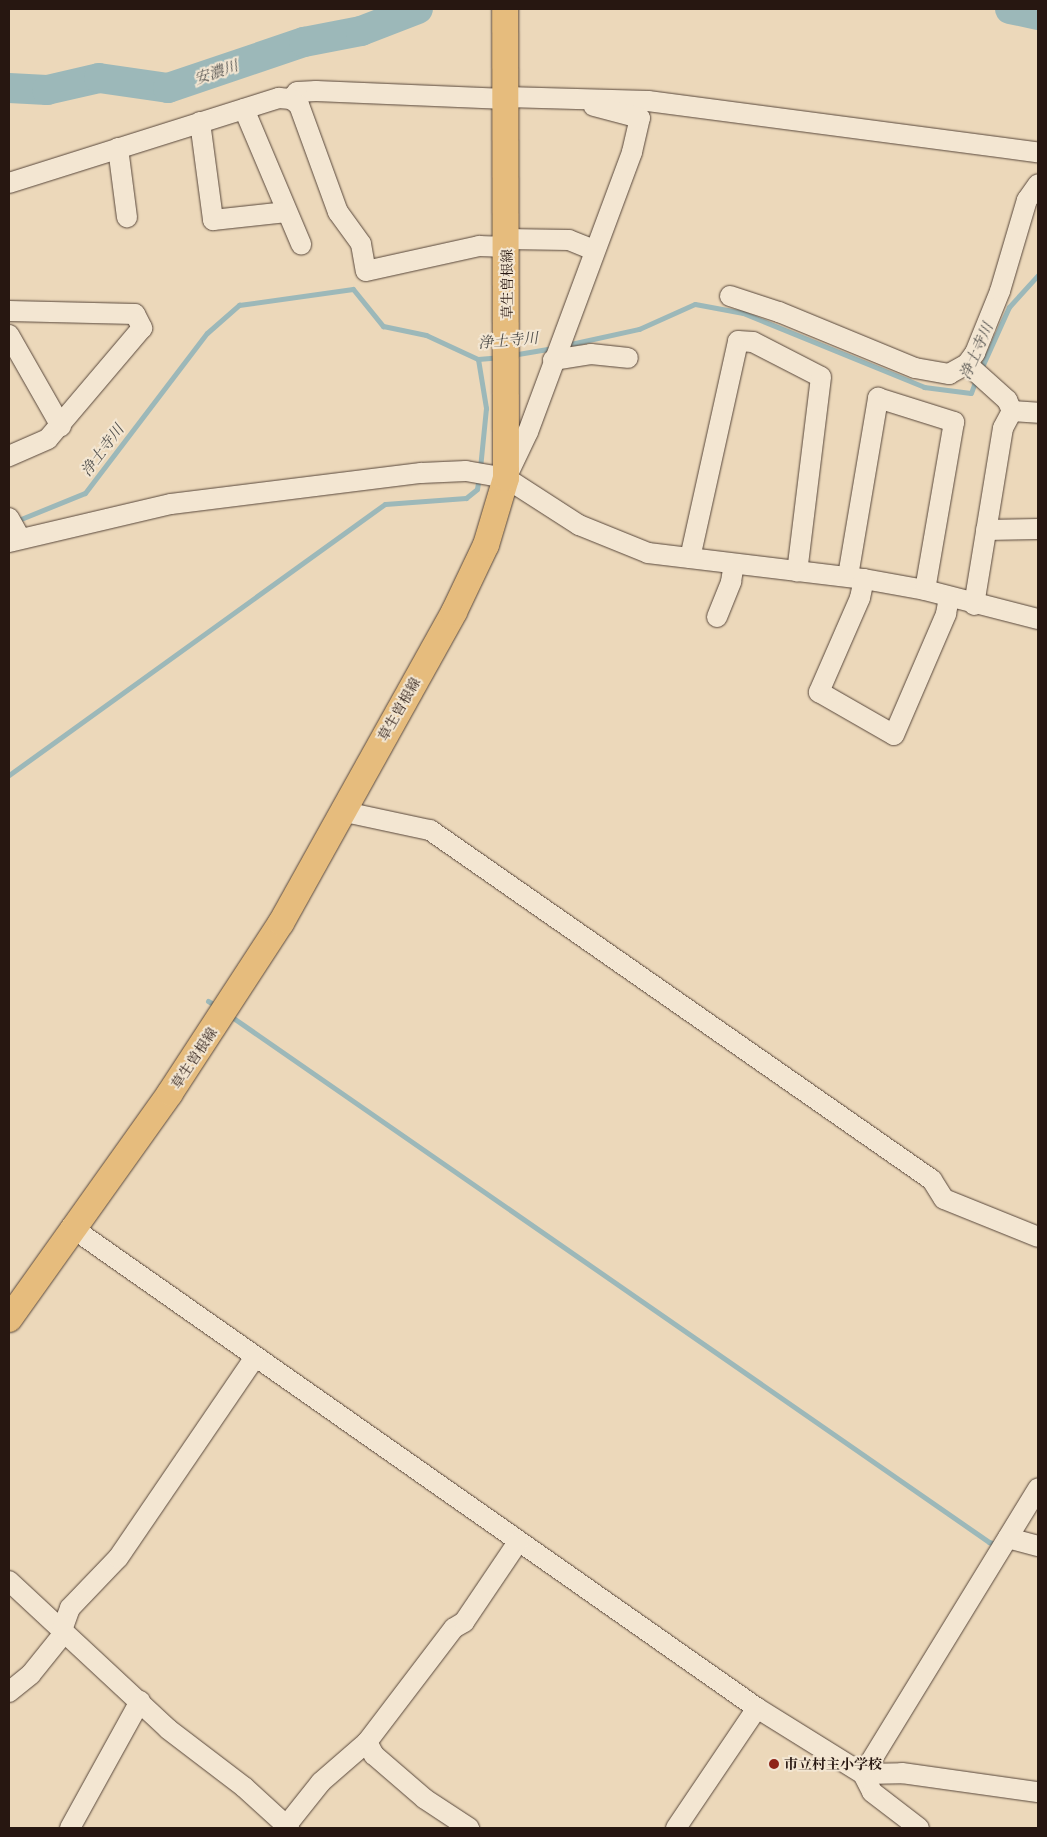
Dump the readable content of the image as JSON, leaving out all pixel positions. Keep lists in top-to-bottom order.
{
  "streets": {
    "main road": ["草生曽根線"]
  },
  "water": ["安濃川", "浄土寺川"],
  "places": ["市立村主小学校"]
}
